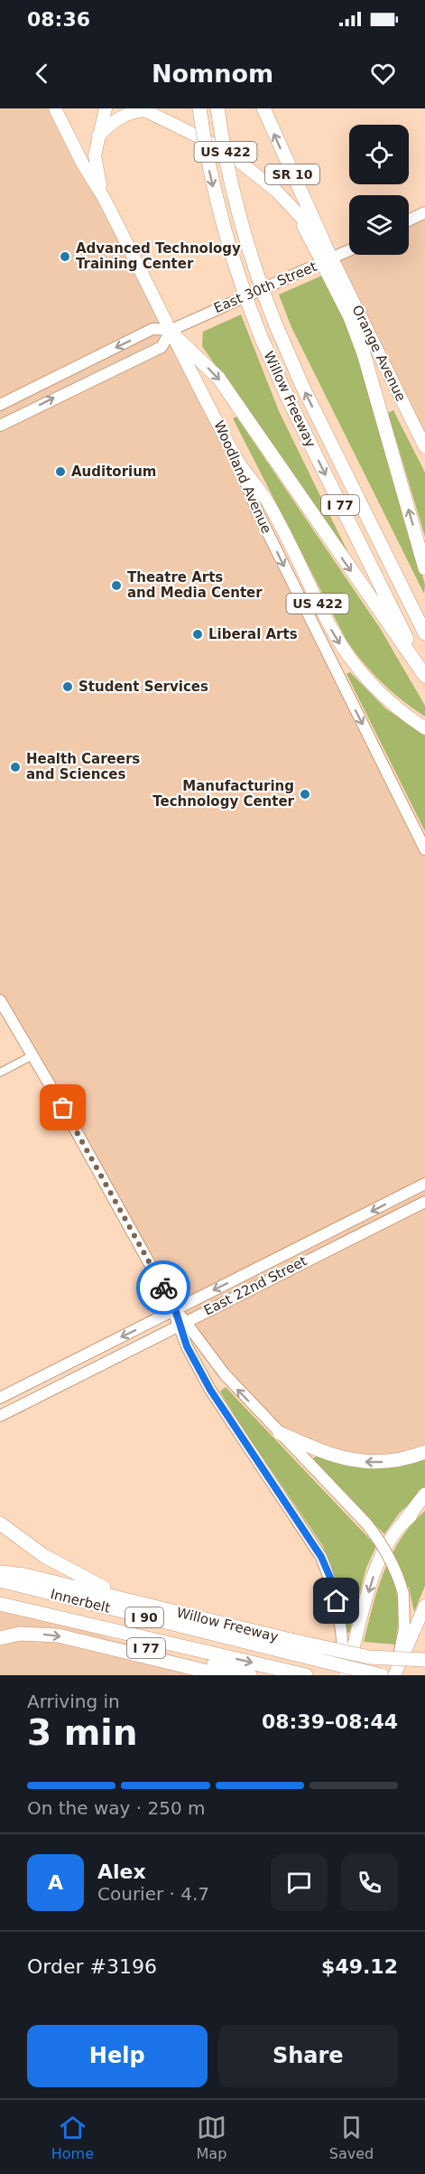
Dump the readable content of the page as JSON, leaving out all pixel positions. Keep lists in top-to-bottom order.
{
  "streets": {
    "highway": [
      "SR 10",
      "Willow Freeway",
      "I 77",
      "Innerbelt",
      "I 90"
    ],
    "main road": ["US 422", "Orange Avenue", "Woodland Avenue"],
    "street": ["East 30th Street", "East 22nd Street"]
  },
  "crossings": [
    ["US 422", "SR 10"],
    ["US 422", "East 30th Street"],
    ["US 422", "Orange Avenue"],
    ["US 422", "Woodland Avenue"],
    ["East 30th Street", "Orange Avenue"],
    ["East 30th Street", "Woodland Avenue"],
    ["Willow Freeway", "Innerbelt"],
    ["I 77", "Innerbelt"]
  ],
  "places": [
    "Advanced Technology Training Center",
    "Auditorium",
    "Theatre Arts and Media Center",
    "Liberal Arts",
    "Student Services",
    "Health Careers and Sciences",
    "Manufacturing Technology Center"
  ],
  "page": {
    "status": "08:36",
    "header": "Nomnom",
    "heading": ["3 min", "Arriving in", "08:39–08:44"],
    "panel": [
      "Alex",
      "Courier · 4.7",
      "Order #3196",
      "$49.12"
    ],
    "bar": "On the way · 250 m",
    "round": "A",
    "buttons": ["Help", "Share"],
    "tabs": ["Home", "Map", "Saved"]
  }
}
